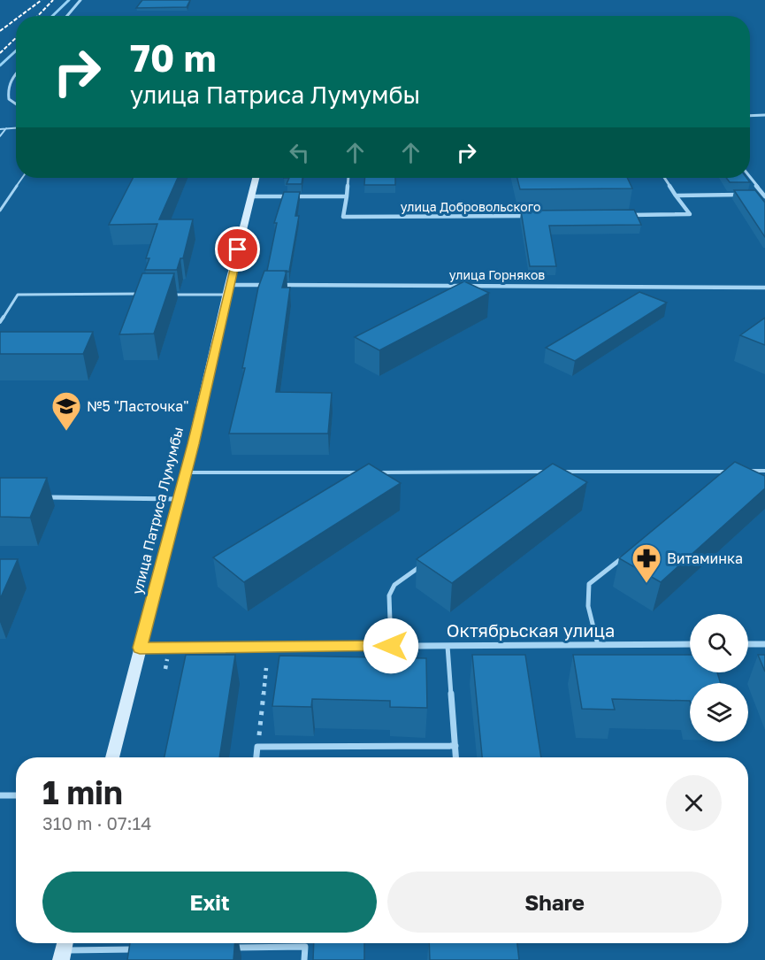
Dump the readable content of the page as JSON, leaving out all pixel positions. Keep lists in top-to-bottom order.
{
  "streets": {
    "street": [
      "улица Добровольского",
      "улица Горняков",
      "улица Патриса Лумумбы",
      "Октябрьская улица"
    ]
  },
  "crossings": [
    ["улица Горняков", "улица Патриса Лумумбы"],
    ["улица Патриса Лумумбы", "Октябрьская улица"]
  ],
  "places": {
    "school or university": ["№5 \"Ласточка\""],
    "pharmacy": ["Витаминка"]
  },
  "page": {
    "turn": ["70 m", "улица Патриса Лумумбы"],
    "heading": ["1 min", "310 m · 07:14"],
    "buttons": ["Exit", "Share"]
  }
}
